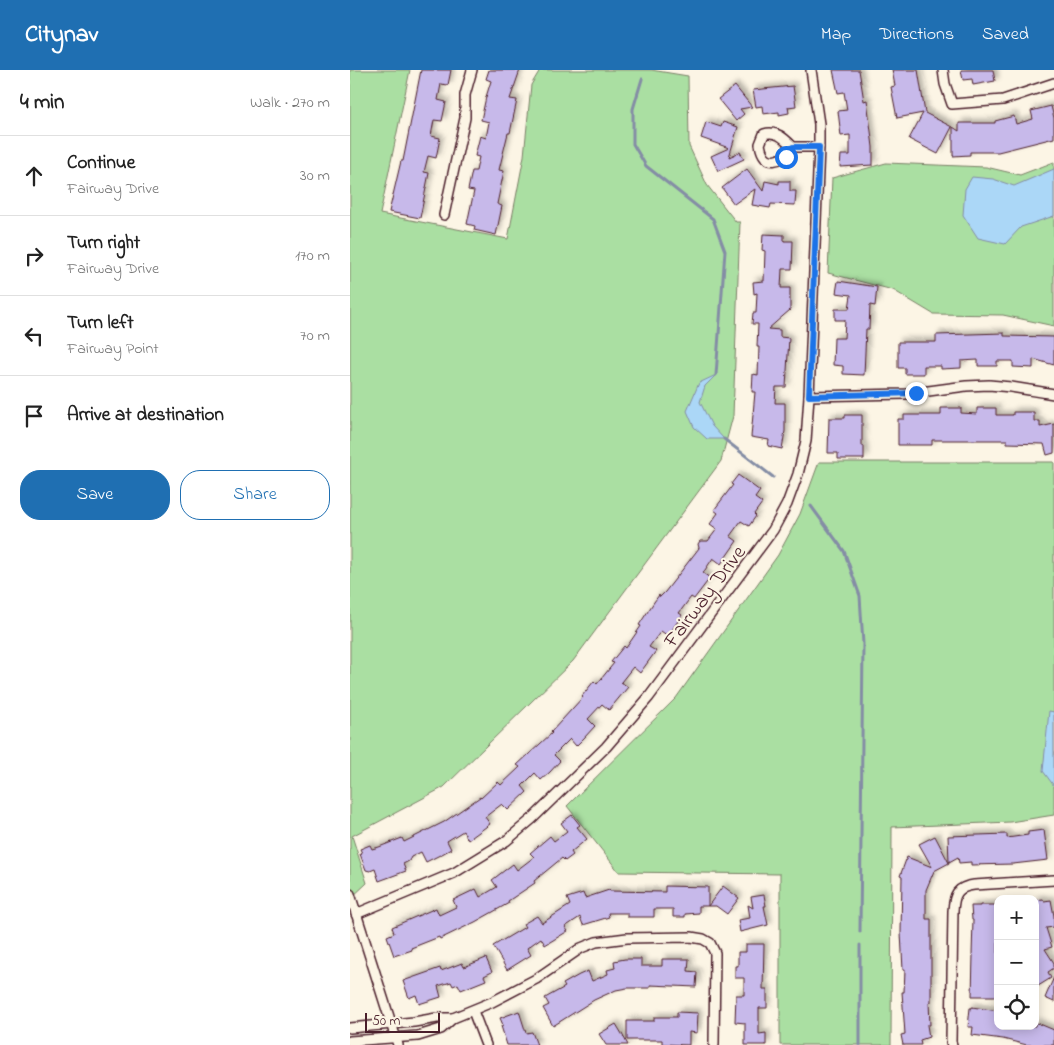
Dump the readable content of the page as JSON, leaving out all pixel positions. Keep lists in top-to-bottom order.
{
  "streets": {
    "street": ["Fairway Drive"]
  },
  "scale_bar": "50 m",
  "page": {
    "header": "Citynav",
    "nav": ["Map", "Directions", "Saved"],
    "heading": ["4 min", "Walk · 270 m"],
    "list": [
      ["Continue", "Fairway Drive", "30 m"],
      ["Turn right", "Fairway Drive", "170 m"],
      ["Turn left", "Fairway Point", "70 m"],
      "Arrive at destination"
    ],
    "buttons": ["Save", "Share"],
    "map_buttons": ["+", "−"],
    "scale": "50 m"
  }
}
